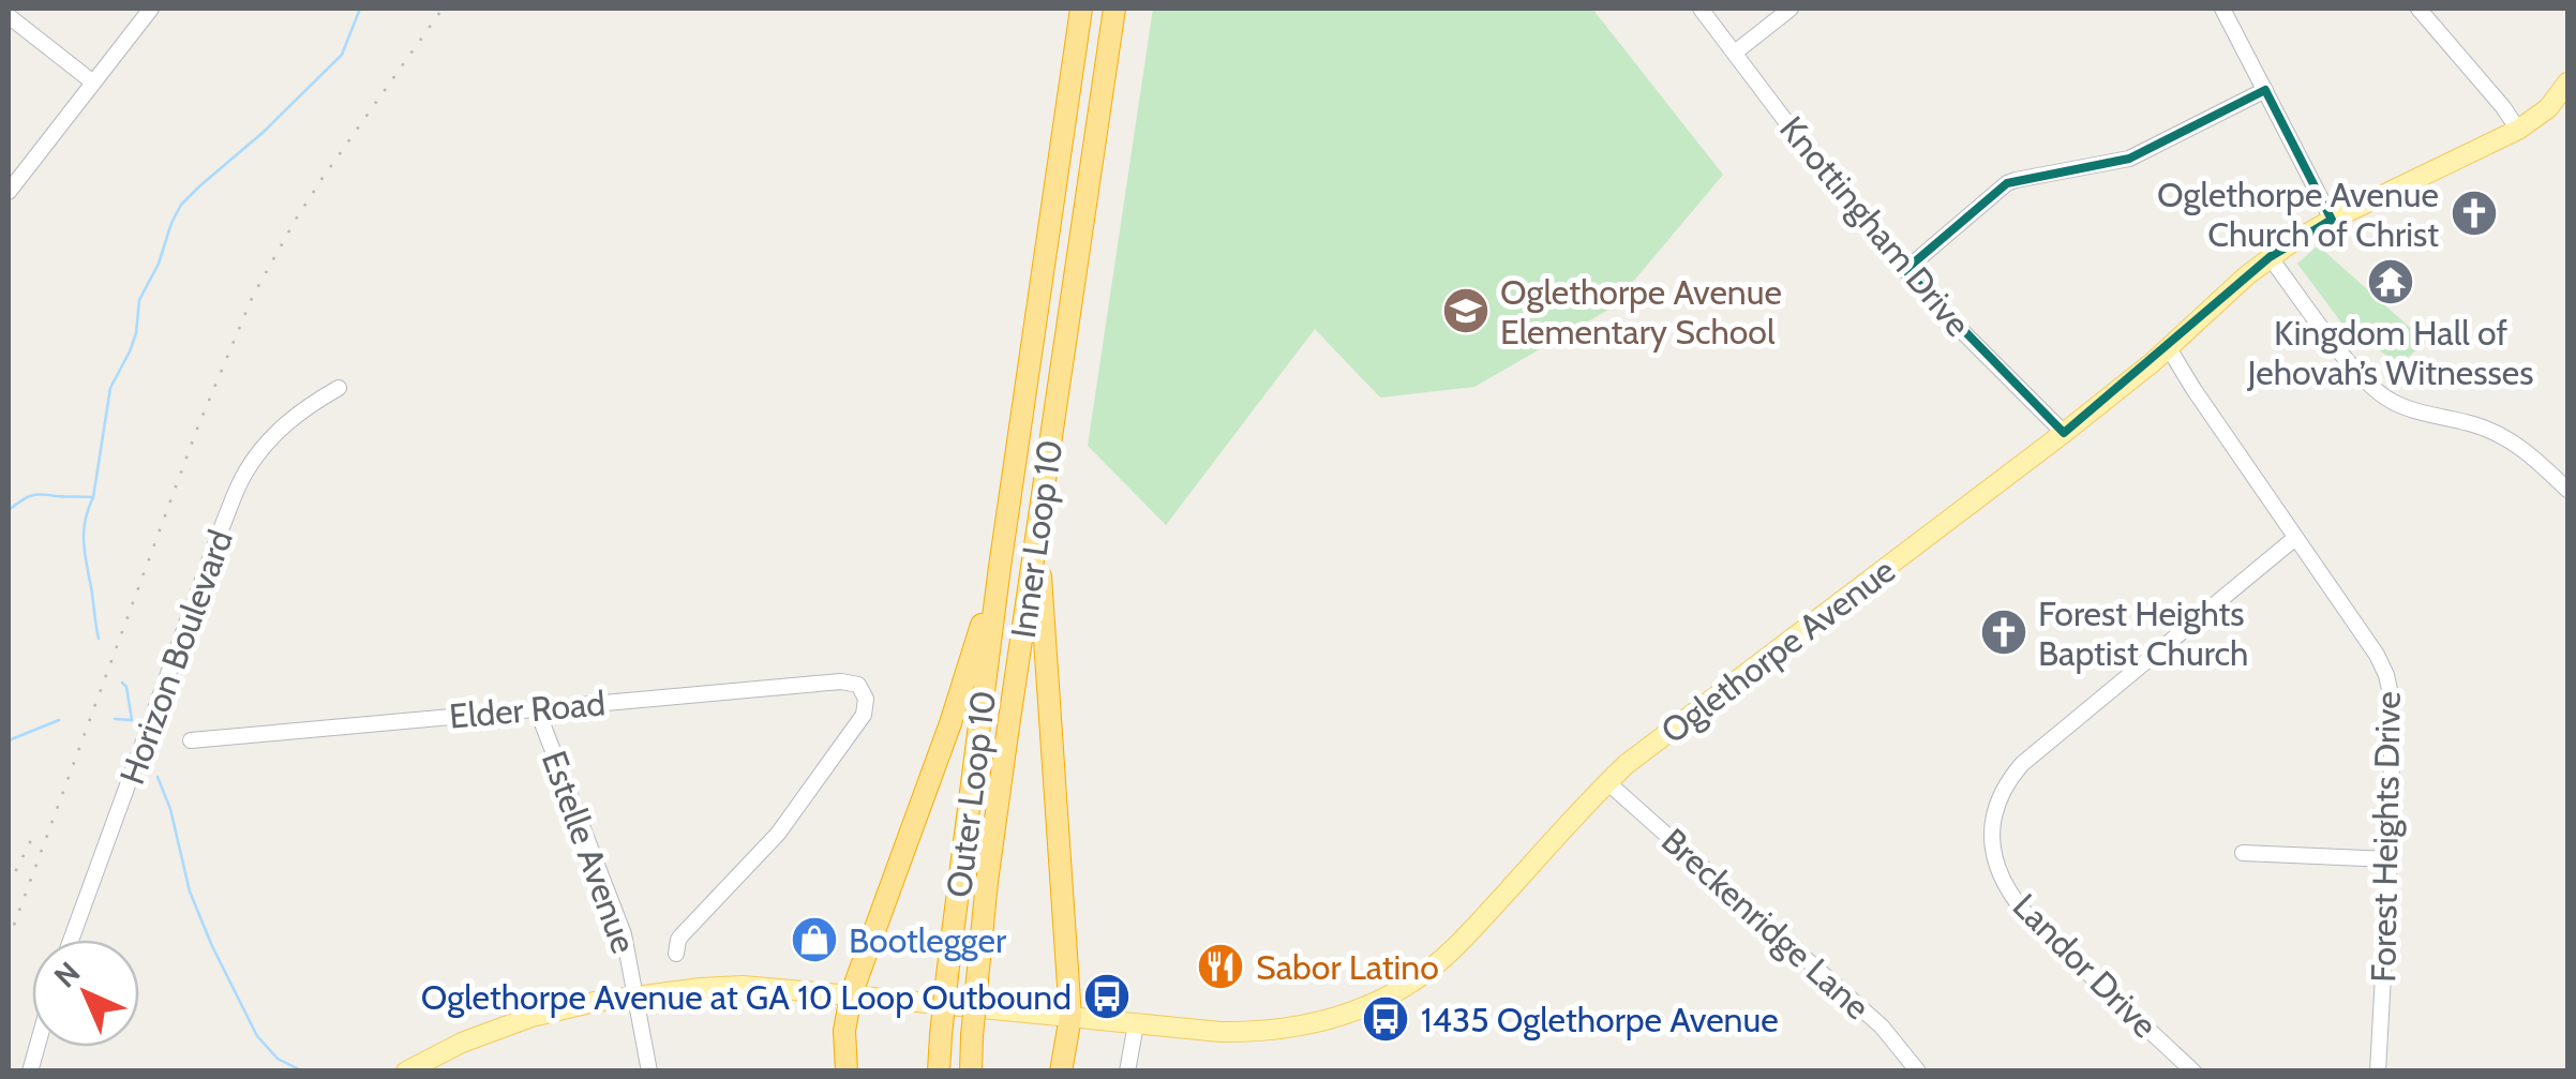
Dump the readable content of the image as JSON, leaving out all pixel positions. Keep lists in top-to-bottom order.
{
  "streets": {
    "highway": ["Inner Loop 10", "Outer Loop 10"],
    "main road": ["Oglethorpe Avenue"],
    "street": [
      "Knottingham Drive",
      "Horizon Boulevard",
      "Elder Road",
      "Forest Heights Drive",
      "Estelle Avenue",
      "Breckenridge Lane",
      "Landor Drive"
    ]
  },
  "crossings": [
    ["Knottingham Drive", "Oglethorpe Avenue"],
    ["Oglethorpe Avenue", "Forest Heights Drive"],
    ["Oglethorpe Avenue", "Estelle Avenue"],
    ["Oglethorpe Avenue", "Breckenridge Lane"],
    ["Elder Road", "Estelle Avenue"],
    ["Forest Heights Drive", "Landor Drive"]
  ],
  "places": {
    "church": ["Oglethorpe Avenue Church of Christ", "Forest Heights Baptist Church"],
    "temple": ["Kingdom Hall of Jehovah’s Witnesses"],
    "school or university": ["Oglethorpe Avenue Elementary School"],
    "shop": ["Bootlegger"],
    "restaurant": ["Sabor Latino"],
    "bus stop": ["Oglethorpe Avenue at GA 10 Loop Outbound", "1435 Oglethorpe Avenue"]
  },
  "north": "top left"
}
